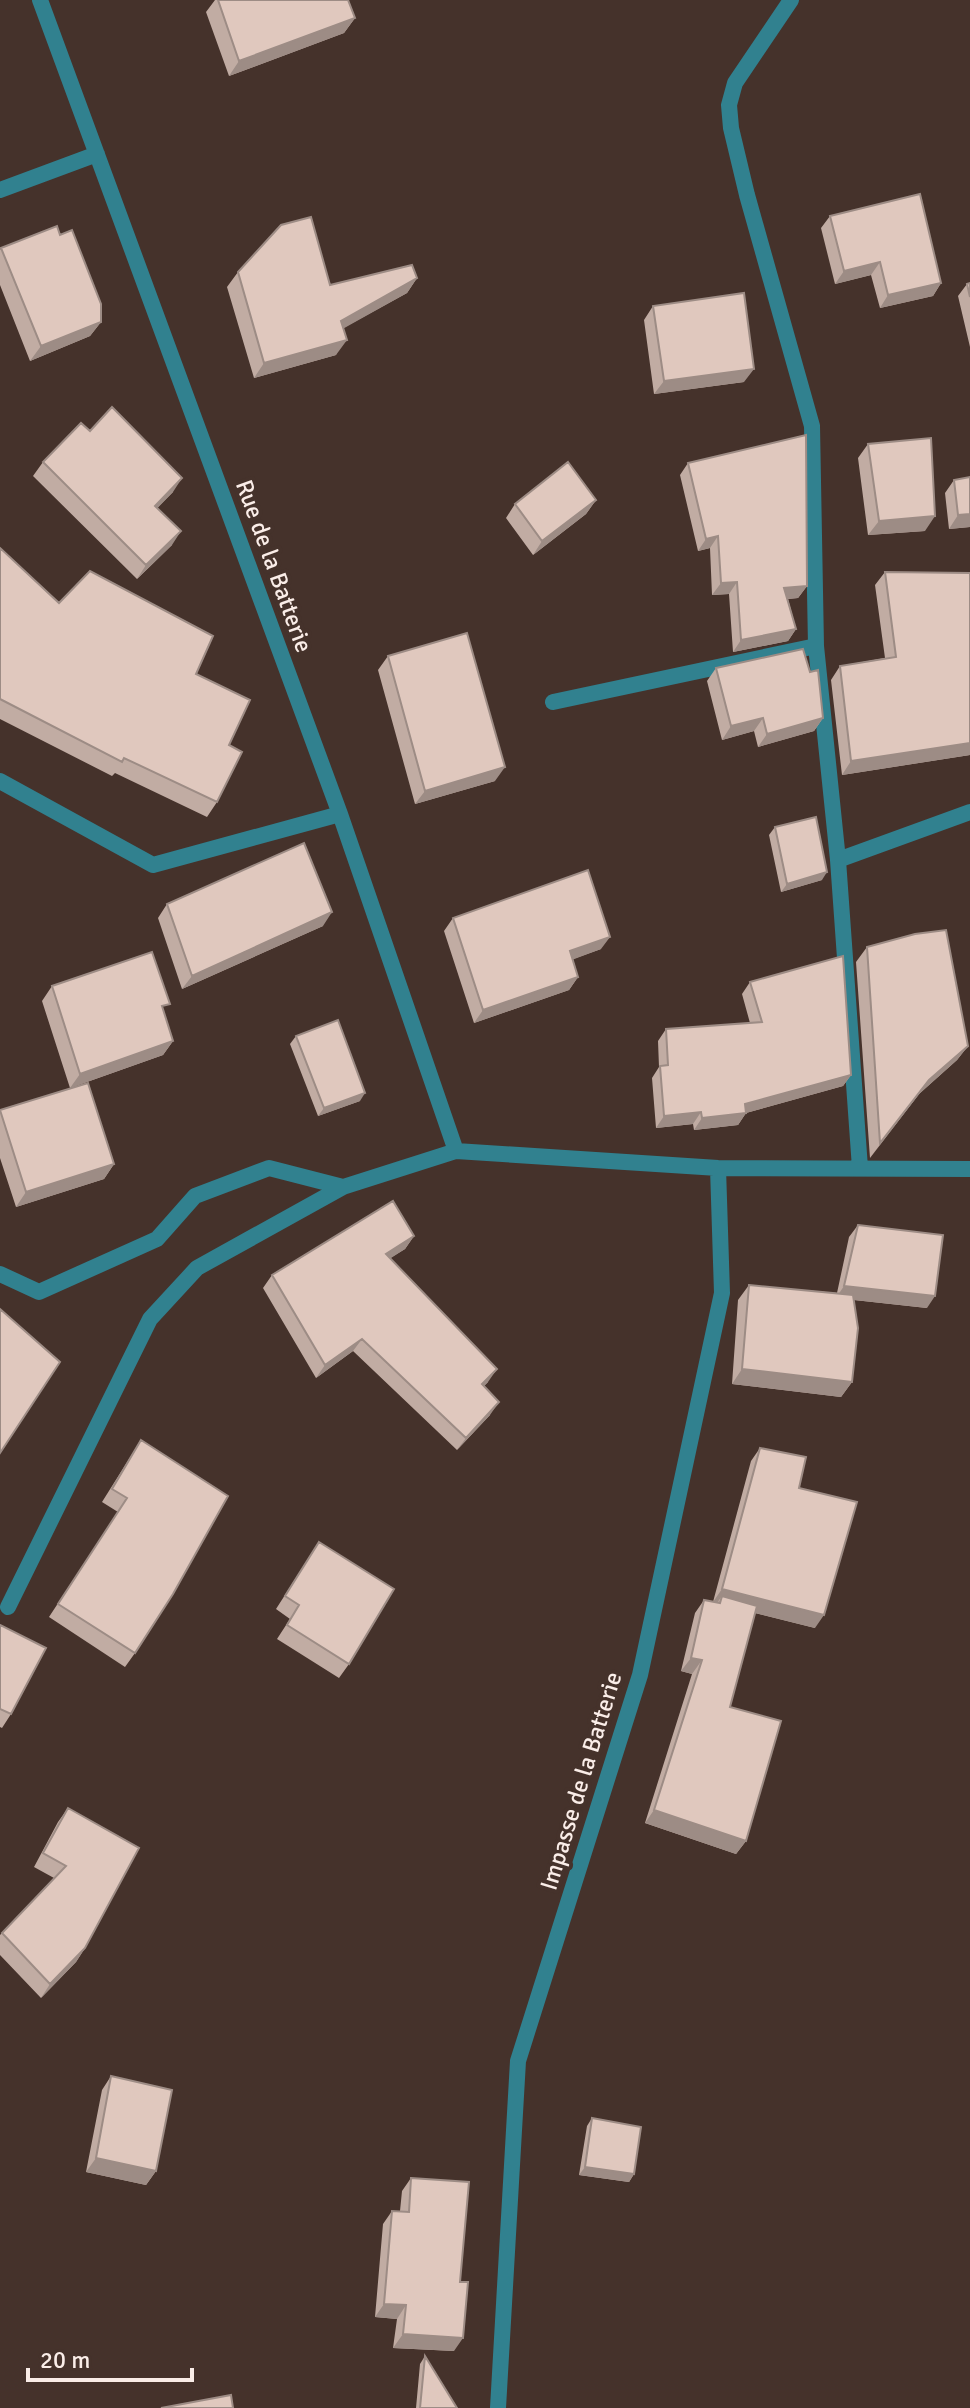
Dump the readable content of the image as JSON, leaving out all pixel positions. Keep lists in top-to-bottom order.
{
  "streets": {
    "street": ["Rue de la Batterie", "Impasse de la Batterie"]
  },
  "scale_bar": "20 m"
}
